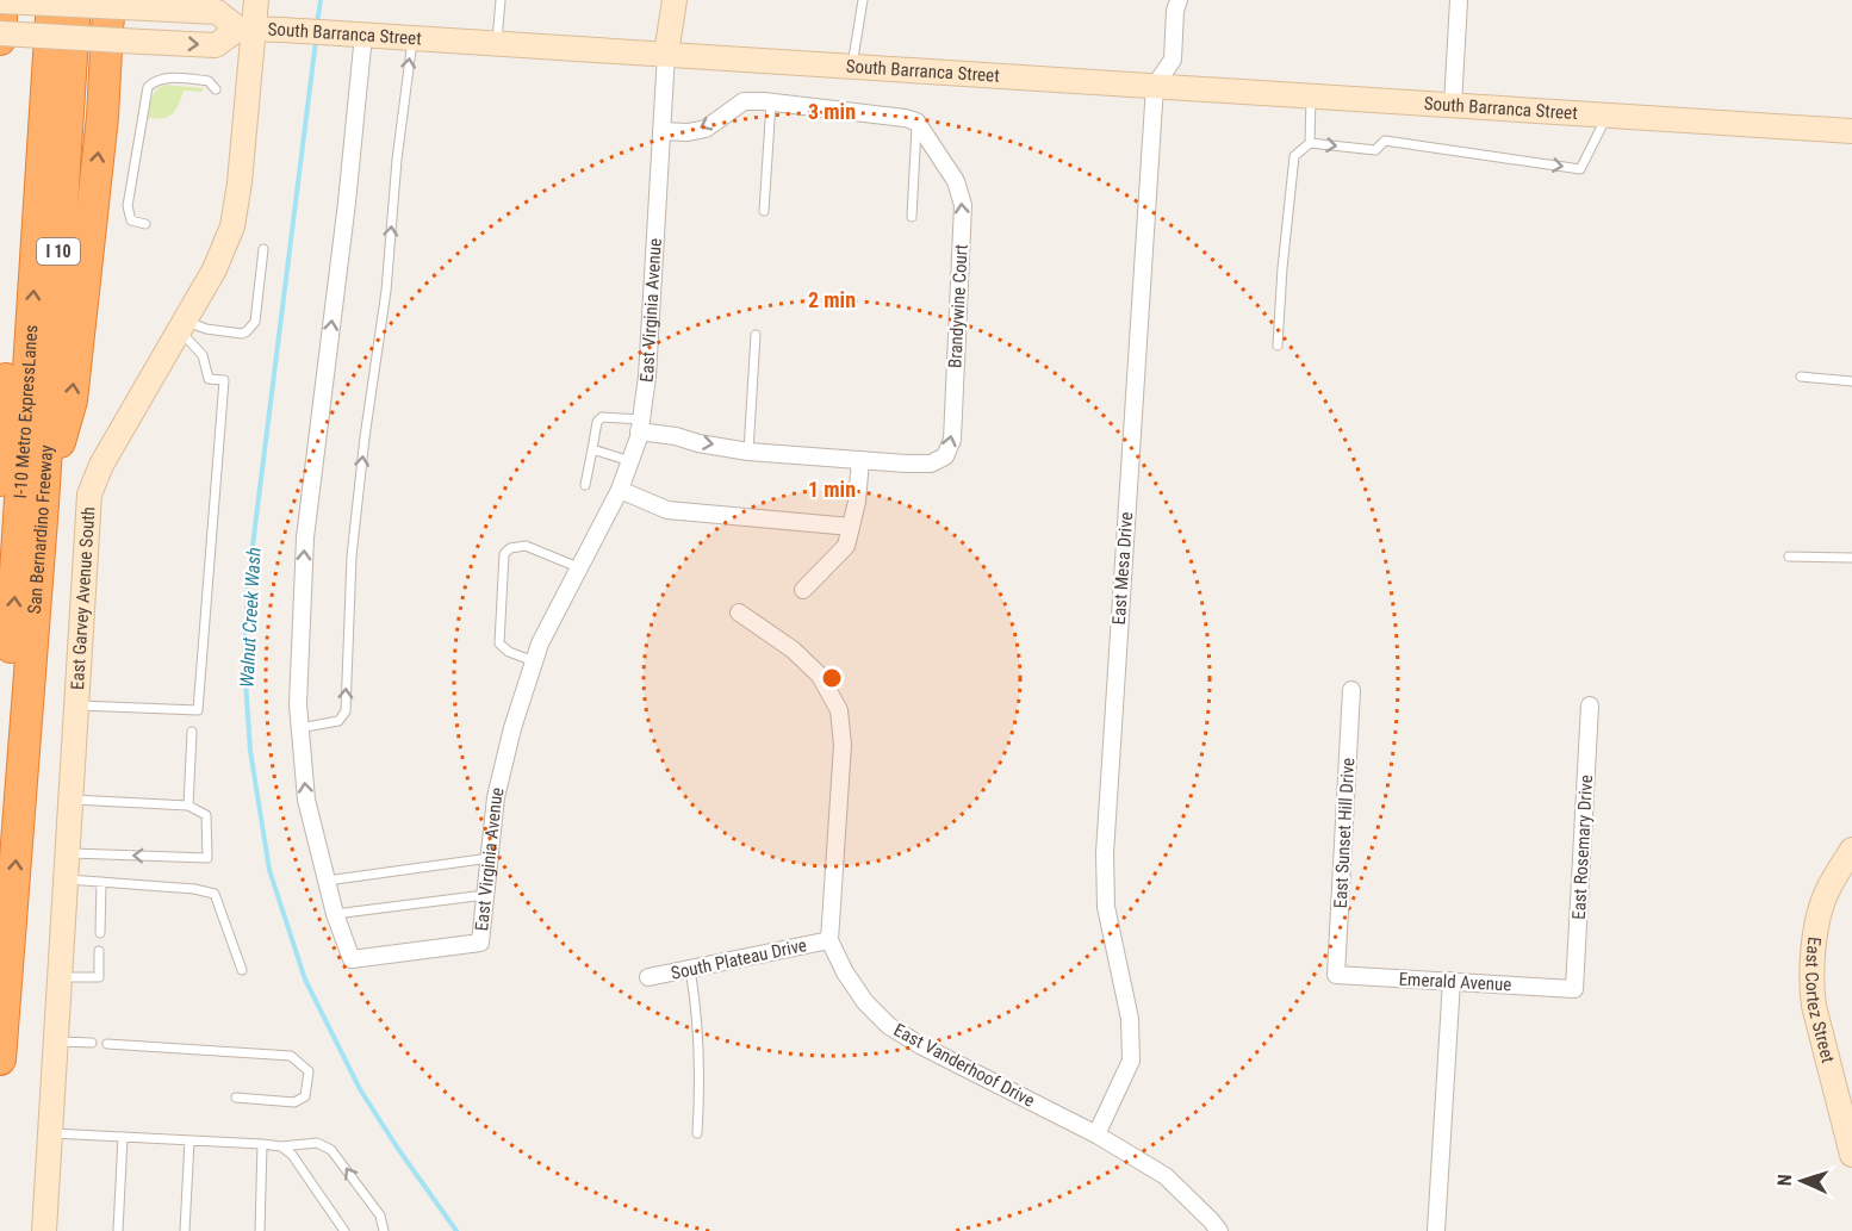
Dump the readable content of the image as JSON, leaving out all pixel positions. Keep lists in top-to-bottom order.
{
  "streets": {
    "highway": ["I 10", "I-10 Metro ExpressLanes", "San Bernardino Freeway"],
    "main road": [
      "South Barranca Street",
      "East Virginia Avenue",
      "East Garvey Avenue South",
      "East Cortez Street"
    ],
    "street": [
      "Brandywine Court",
      "East Mesa Drive",
      "East Sunset Hill Drive",
      "East Rosemary Drive",
      "South Plateau Drive",
      "Emerald Avenue",
      "East Vanderhoof Drive"
    ]
  },
  "crossings": [
    ["South Barranca Street", "East Virginia Avenue"],
    ["South Barranca Street", "East Mesa Drive"],
    ["South Barranca Street", "East Garvey Avenue South"],
    ["Brandywine Court", "East Virginia Avenue"],
    ["East Mesa Drive", "East Vanderhoof Drive"],
    ["East Sunset Hill Drive", "Emerald Avenue"],
    ["East Rosemary Drive", "Emerald Avenue"],
    ["South Plateau Drive", "East Vanderhoof Drive"]
  ],
  "one_way": ["East Virginia Avenue", "San Bernardino Freeway"],
  "water": ["Walnut Creek Wash"],
  "north": "left",
  "rings": ["3 min", "2 min", "1 min"]
}
